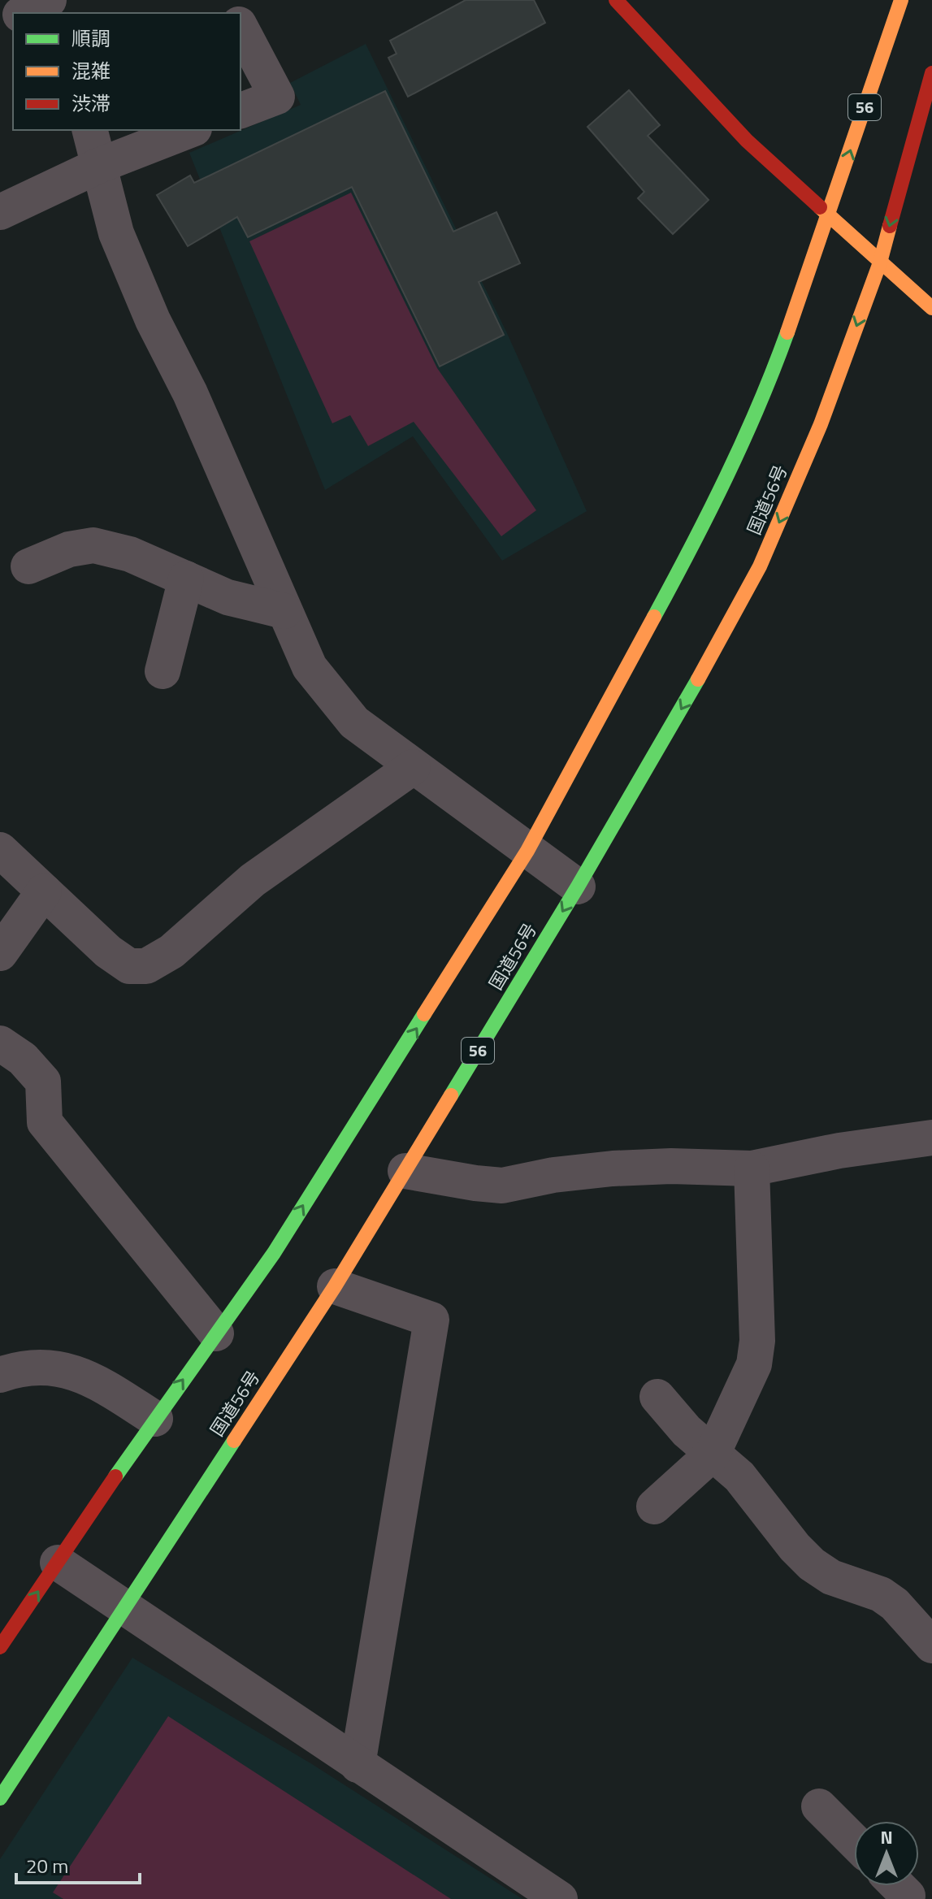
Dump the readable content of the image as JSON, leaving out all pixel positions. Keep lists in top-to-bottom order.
{
  "streets": {
    "main road": ["56", "国道56号"]
  },
  "legend": ["順調", "混雑", "渋滞"],
  "scale_bar": "20 m",
  "north": "top"
}
